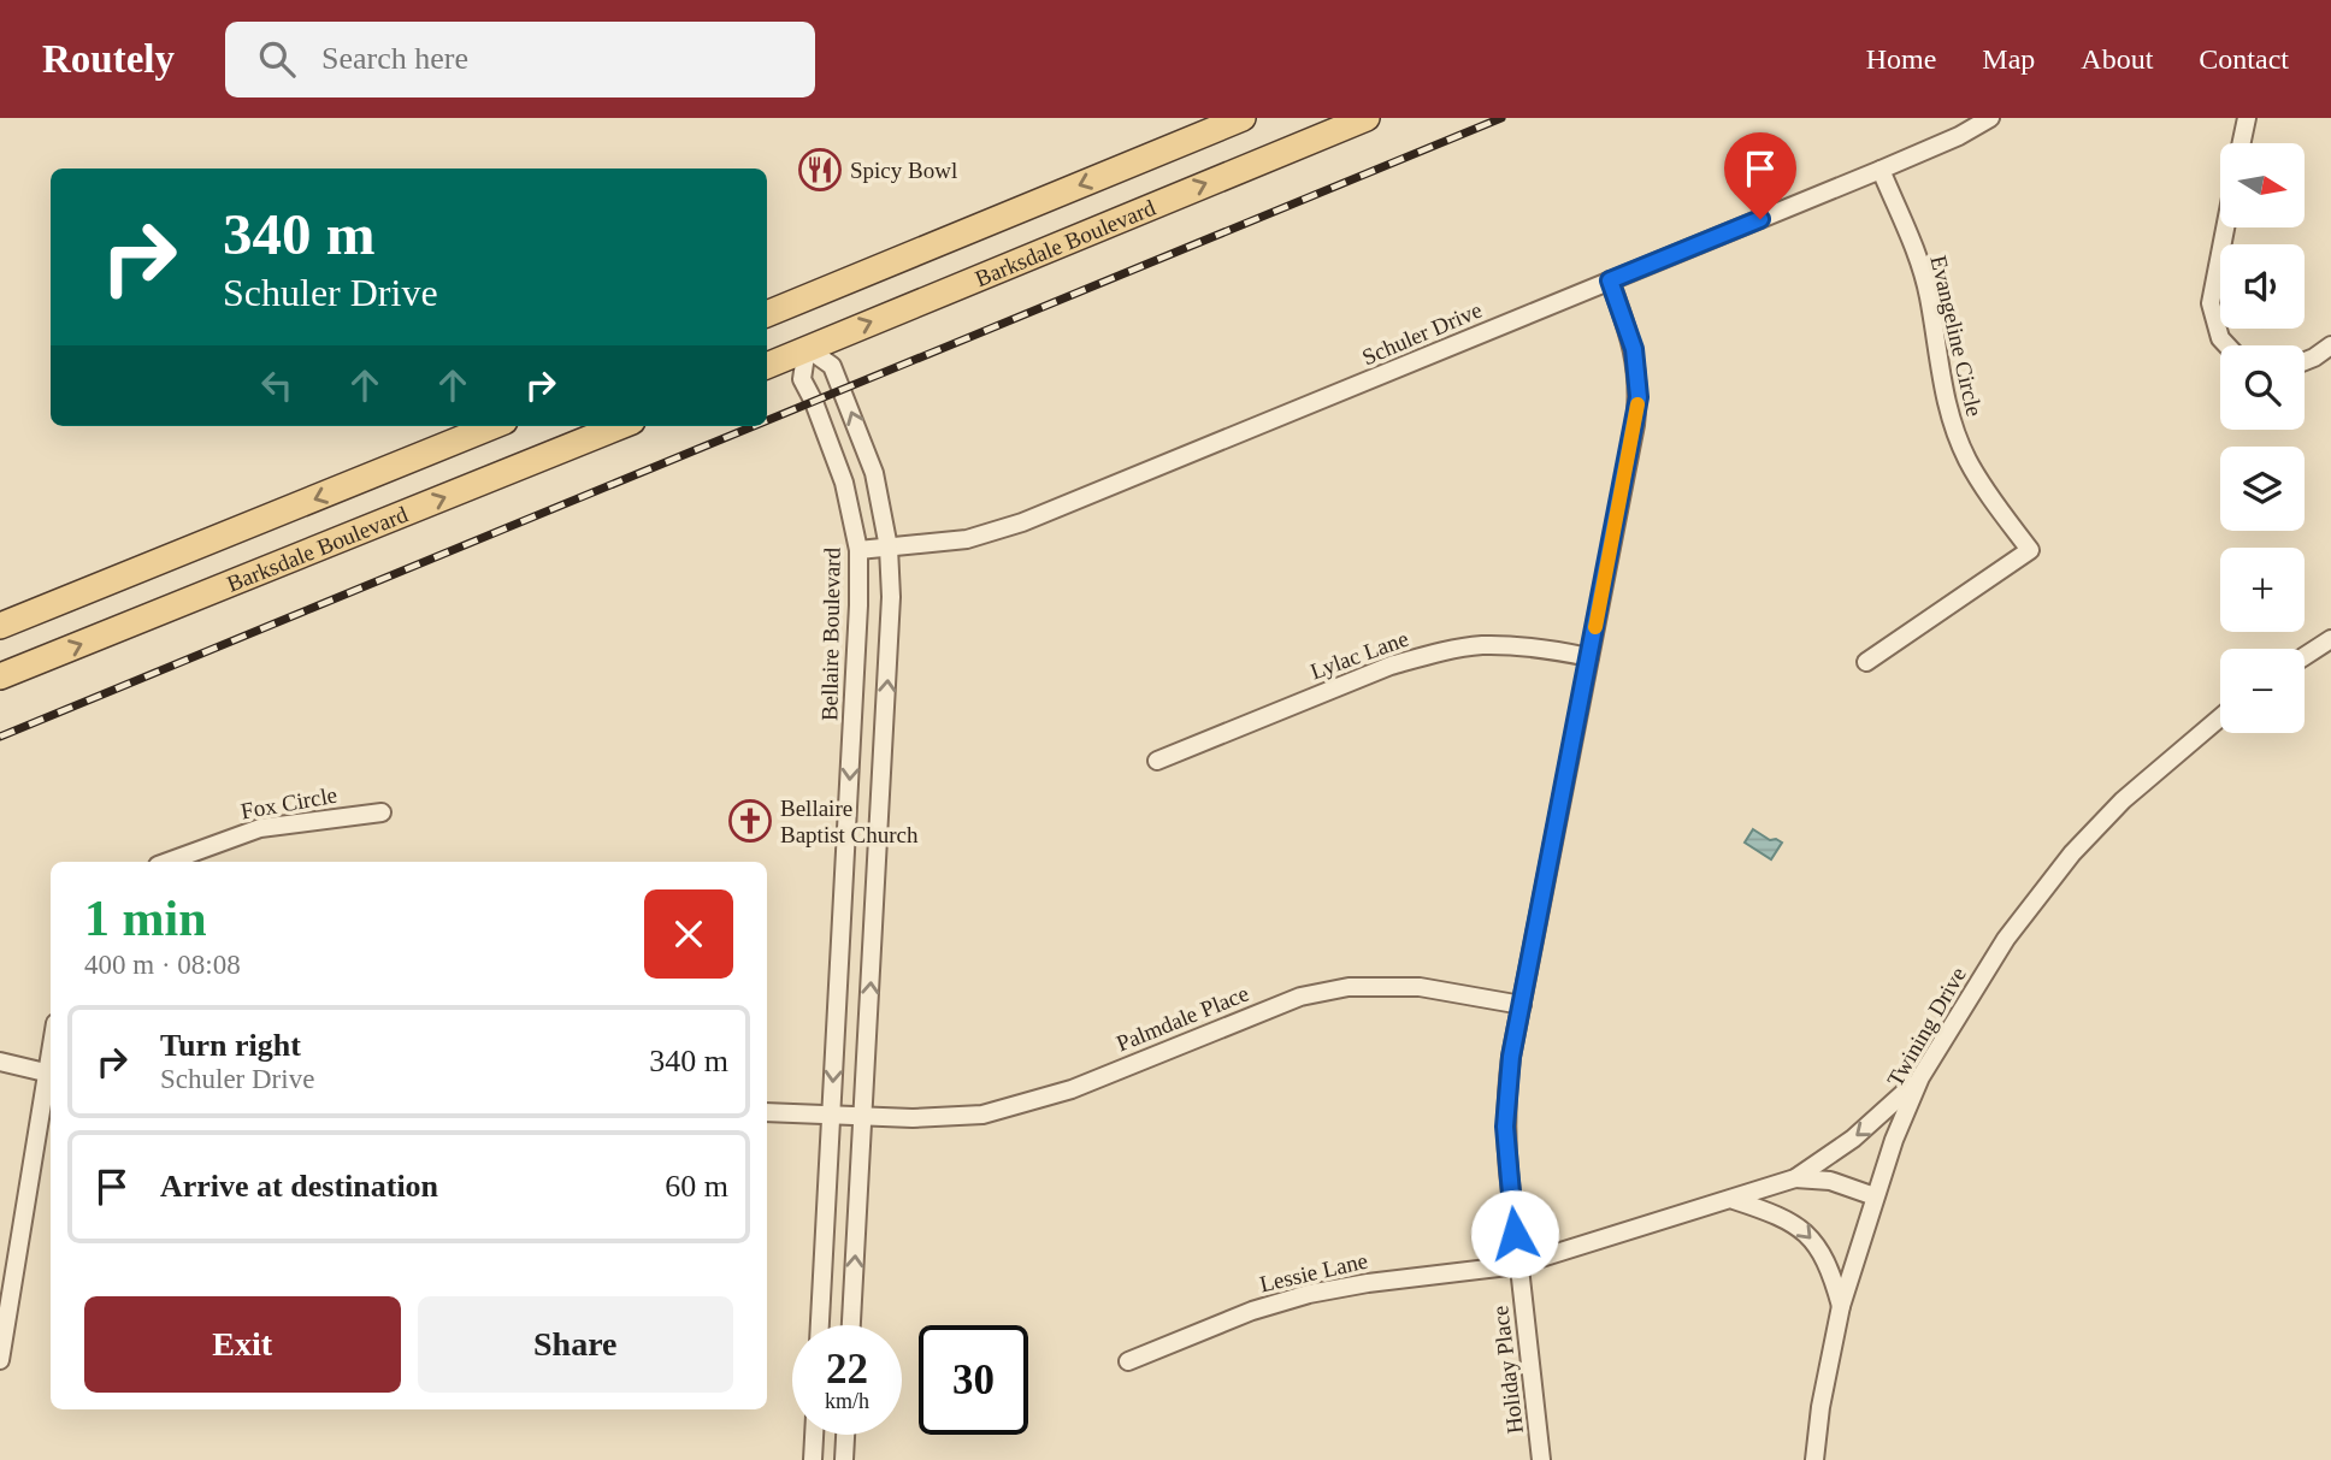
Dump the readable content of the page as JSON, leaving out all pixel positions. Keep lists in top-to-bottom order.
{
  "streets": {
    "main road": ["Barksdale Boulevard"],
    "street": [
      "Schuler Drive",
      "Evangeline Circle",
      "Bellaire Boulevard",
      "Lylac Lane",
      "Fox Circle",
      "Palmdale Place",
      "Twining Drive",
      "Lessie Lane",
      "Holiday Place"
    ]
  },
  "crossings": [
    ["Barksdale Boulevard", "Bellaire Boulevard"],
    ["Schuler Drive", "Evangeline Circle"],
    ["Schuler Drive", "Bellaire Boulevard"],
    ["Schuler Drive", "Holiday Place"],
    ["Bellaire Boulevard", "Palmdale Place"],
    ["Lylac Lane", "Holiday Place"],
    ["Palmdale Place", "Holiday Place"],
    ["Lessie Lane", "Holiday Place"]
  ],
  "places": {
    "restaurant": ["Spicy Bowl"],
    "church": ["Bellaire Baptist Church"]
  },
  "north": "right",
  "page": {
    "header": "Routely",
    "search": "Search here",
    "nav": [
      "Home",
      "Map",
      "About",
      "Contact"
    ],
    "map_buttons": ["+", "−"],
    "turn": ["340 m", "Schuler Drive"],
    "heading": ["1 min", "400 m · 08:08"],
    "list": [
      {
        "name": "Turn right",
        "note": "Schuler Drive",
        "value": "340 m"
      },
      {
        "name": "Arrive at destination",
        "value": "60 m"
      }
    ],
    "buttons": ["Exit", "Share"],
    "speed": "22 km/h",
    "limit": "30"
  }
}
